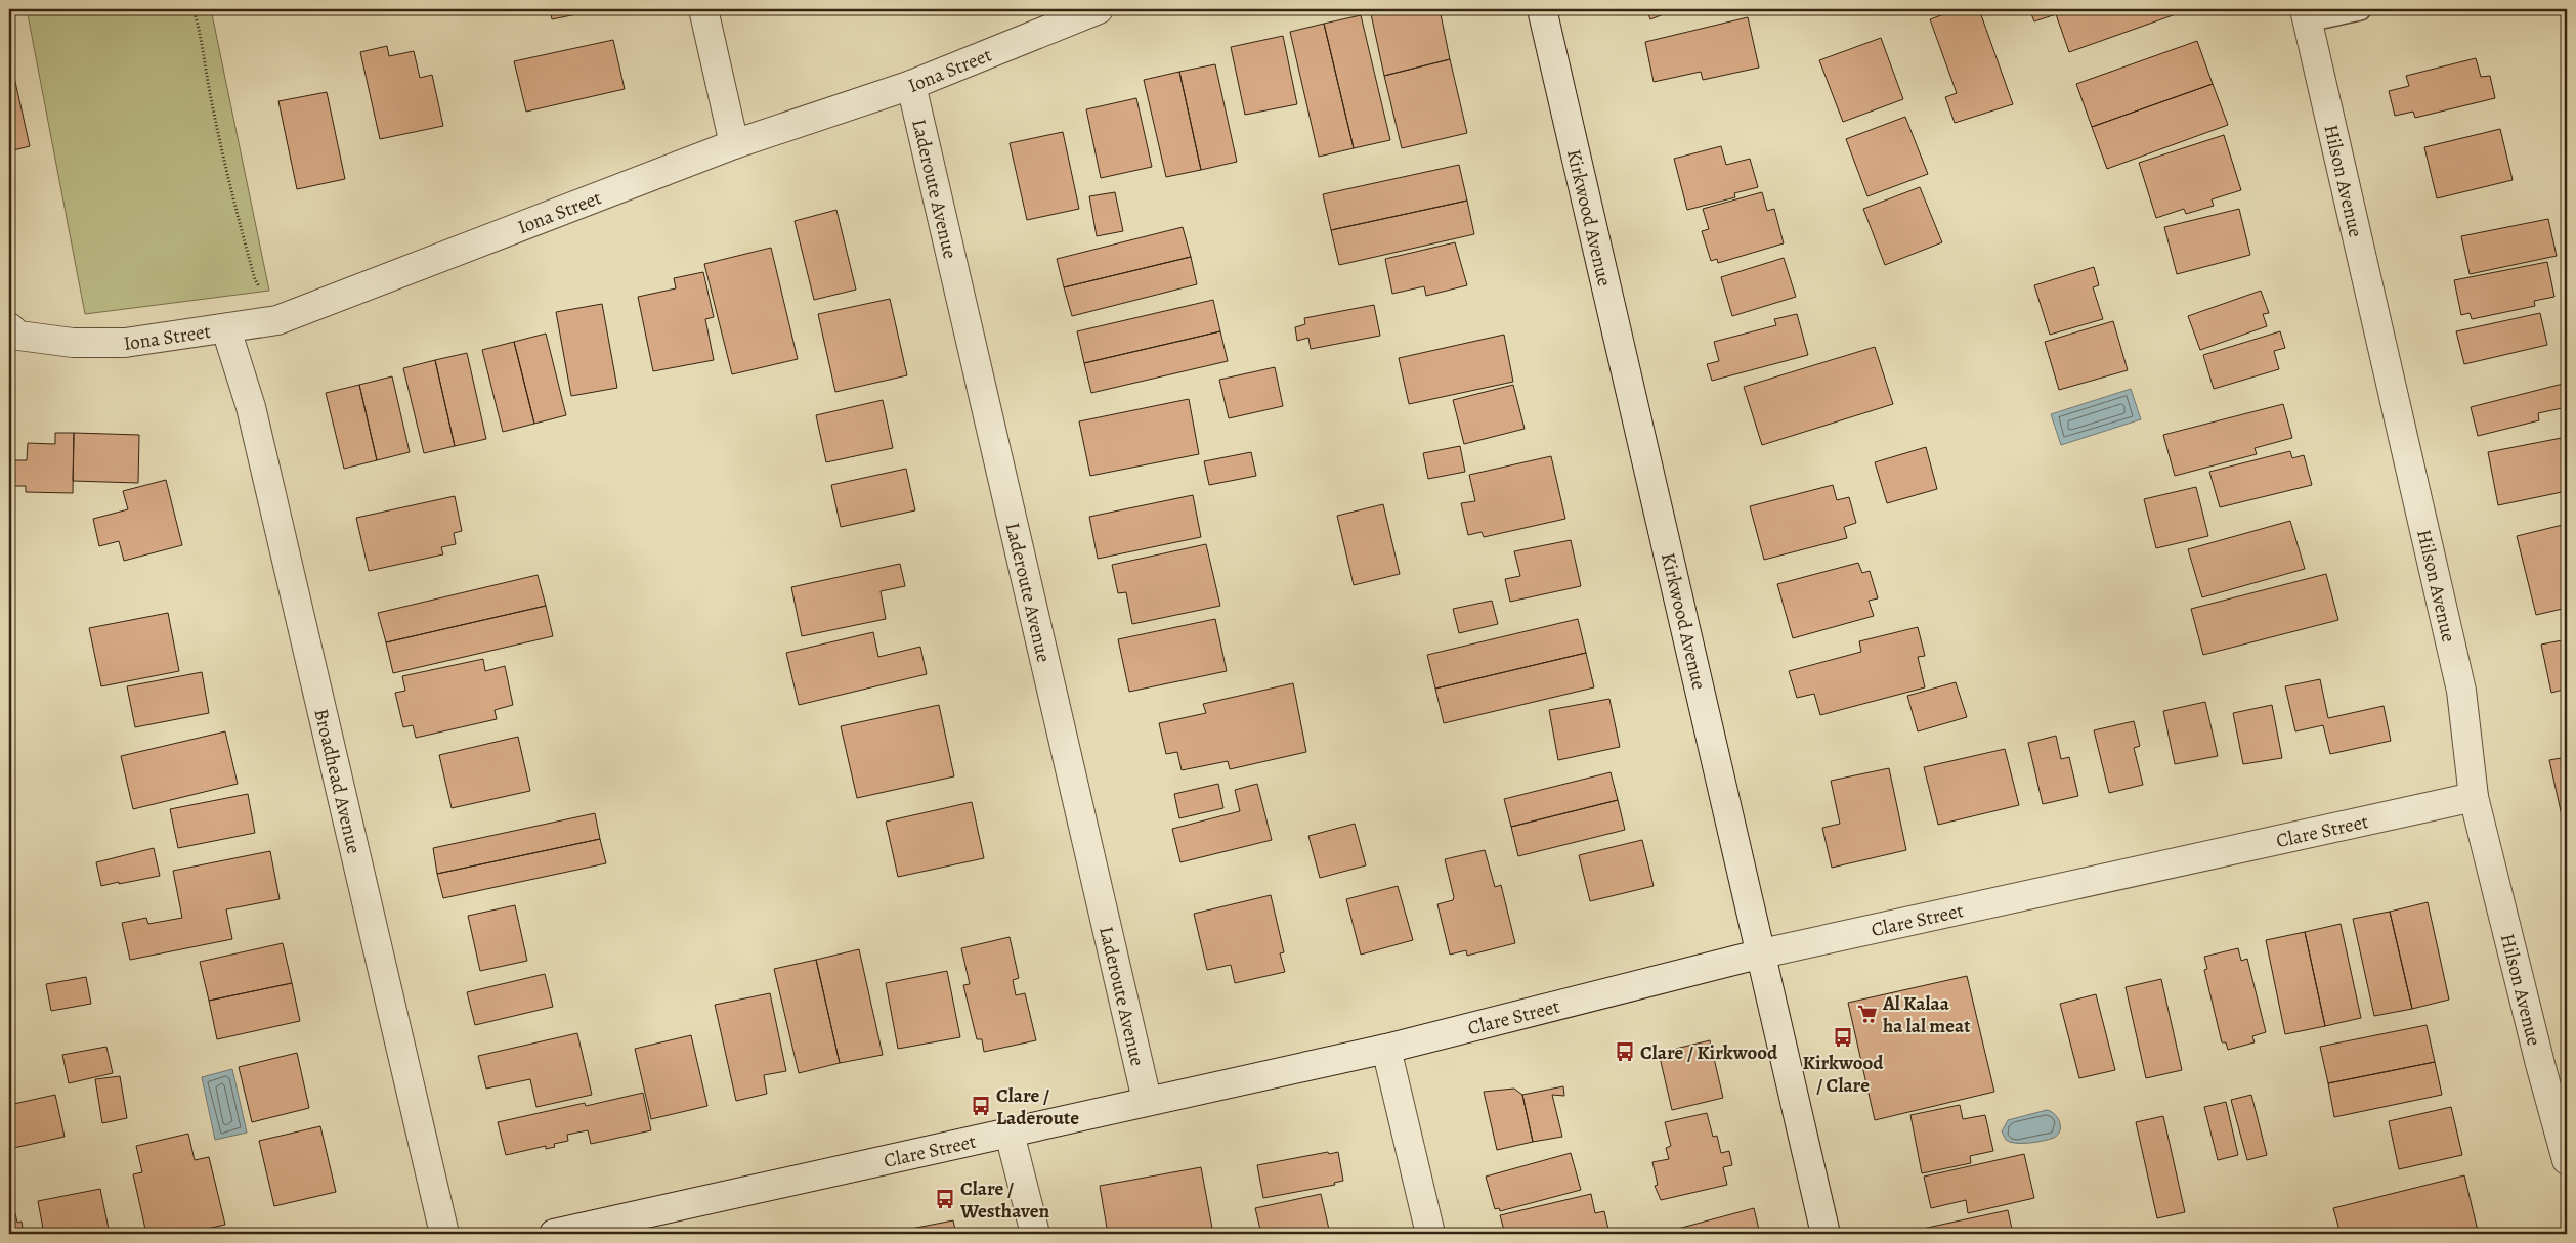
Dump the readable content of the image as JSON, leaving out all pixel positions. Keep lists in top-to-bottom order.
{
  "streets": {
    "street": [
      "Iona Street",
      "Hilson Avenue",
      "Laderoute Avenue",
      "Kirkwood Avenue",
      "Broadhead Avenue",
      "Clare Street"
    ]
  },
  "crossings": [
    ["Iona Street", "Laderoute Avenue"],
    ["Iona Street", "Broadhead Avenue"],
    ["Hilson Avenue", "Clare Street"],
    ["Laderoute Avenue", "Clare Street"],
    ["Kirkwood Avenue", "Clare Street"]
  ],
  "places": {
    "supermarket": ["Al Kalaa ha lal meat"],
    "bus stop": [
      "Kirkwood / Clare",
      "Clare / Kirkwood",
      "Clare / Laderoute",
      "Clare / Westhaven"
    ]
  }
}
